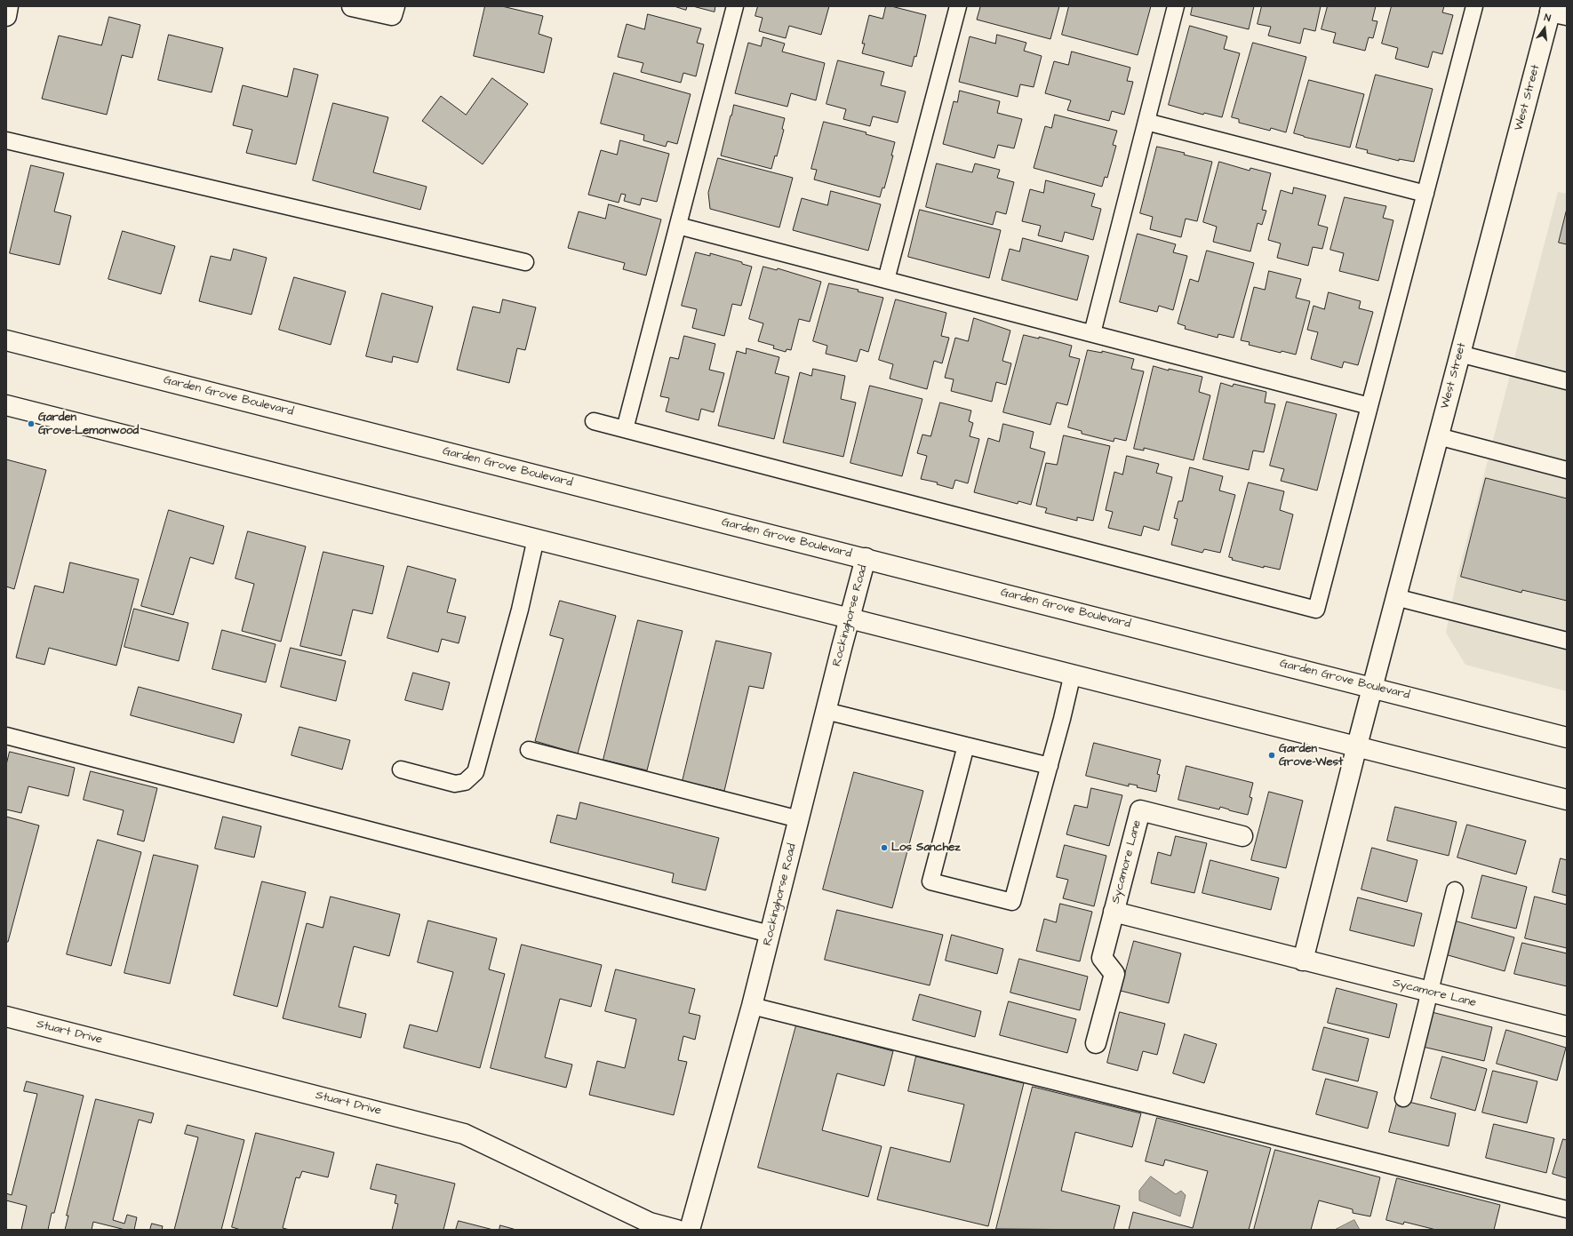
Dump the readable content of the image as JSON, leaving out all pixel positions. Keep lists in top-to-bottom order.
{
  "streets": {
    "main road": [
      "West Street",
      "Garden Grove Boulevard",
      "Rockinghorse Road",
      "Sycamore Lane",
      "Stuart Drive"
    ]
  },
  "crossings": [
    ["West Street", "Garden Grove Boulevard"],
    ["Garden Grove Boulevard", "Rockinghorse Road"]
  ],
  "places": ["Garden Grove-Lemonwood", "Garden Grove-West", "Los Sanchez"],
  "north": "top"
}
